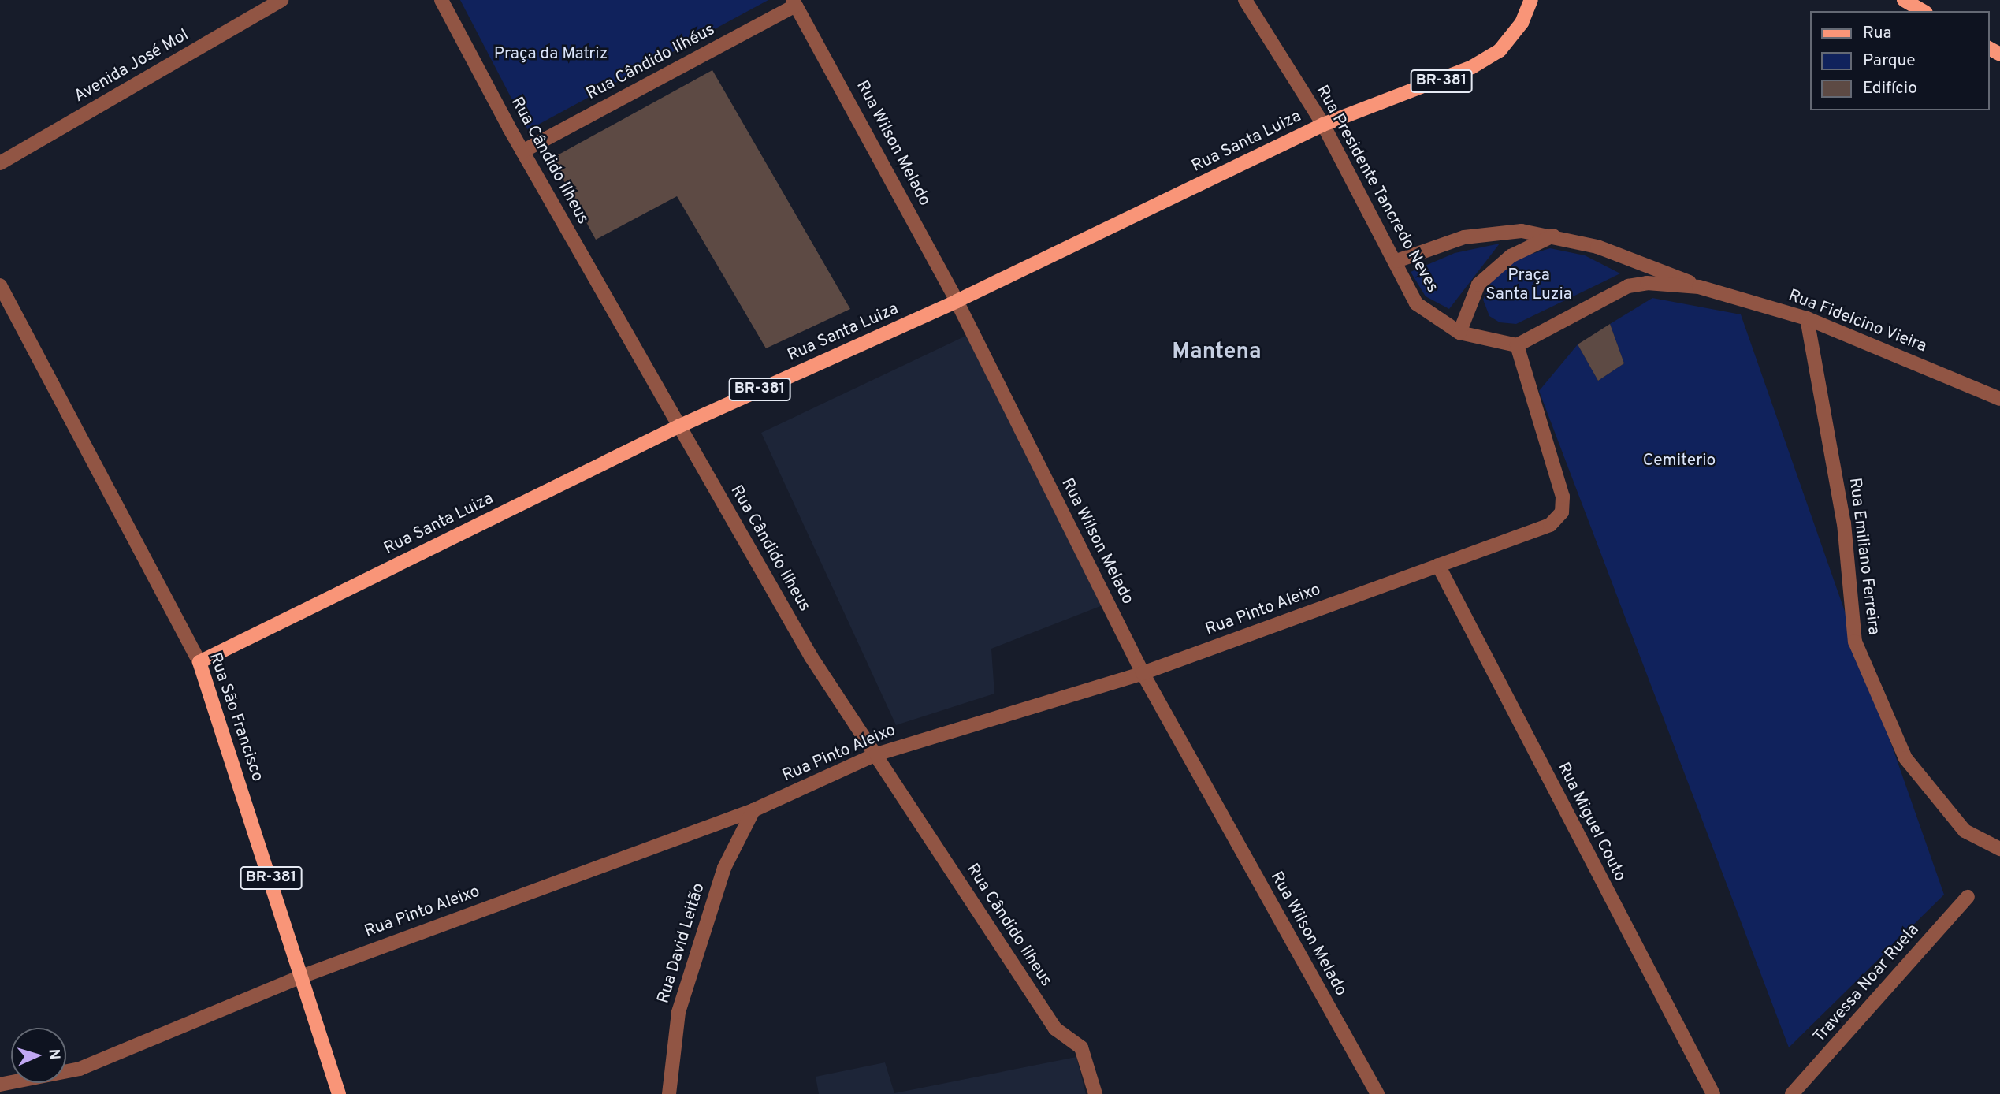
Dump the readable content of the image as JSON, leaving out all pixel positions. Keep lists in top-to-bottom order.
{
  "streets": {
    "main road": ["BR-381", "Rua Santa Luiza", "Rua São Francisco"],
    "street": [
      "Rua Cândido Ilhéus",
      "Avenida José Mol",
      "Rua Wilson Melado",
      "Rua Cândido Ilheus",
      "Rua Presidente Tancredo Neves",
      "Rua Fidelcino Vieira",
      "Rua Emiliano Ferreira",
      "Rua Pinto Aleixo",
      "Rua Miguel Couto",
      "Rua David Leitão",
      "Travessa Noar Ruela"
    ]
  },
  "crossings": [
    ["Rua Cândido Ilhéus", "Rua Wilson Melado"],
    ["Rua Cândido Ilhéus", "Rua Cândido Ilheus"],
    ["BR-381", "Rua Santa Luiza"],
    ["BR-381", "Rua Presidente Tancredo Neves"],
    ["Rua Santa Luiza", "Rua Wilson Melado"],
    ["Rua Santa Luiza", "Rua Cândido Ilheus"],
    ["Rua Santa Luiza", "Rua Presidente Tancredo Neves"],
    ["Rua Santa Luiza", "Rua São Francisco"],
    ["Rua Wilson Melado", "Rua Pinto Aleixo"],
    ["Rua Cândido Ilheus", "Rua Pinto Aleixo"],
    ["Rua Presidente Tancredo Neves", "Rua Fidelcino Vieira"],
    ["Rua Presidente Tancredo Neves", "Rua Pinto Aleixo"],
    ["Rua Fidelcino Vieira", "Rua Emiliano Ferreira"],
    ["Rua Fidelcino Vieira", "Rua Pinto Aleixo"],
    ["Rua Pinto Aleixo", "Rua São Francisco"],
    ["Rua Pinto Aleixo", "Rua Miguel Couto"],
    ["Rua Pinto Aleixo", "Rua David Leitão"]
  ],
  "districts": ["Mantena"],
  "parks": ["Praça da Matriz", "Praça Santa Luzia", "Cemiterio"],
  "legend": ["Rua", "Parque", "Edifício"],
  "north": "right"
}
